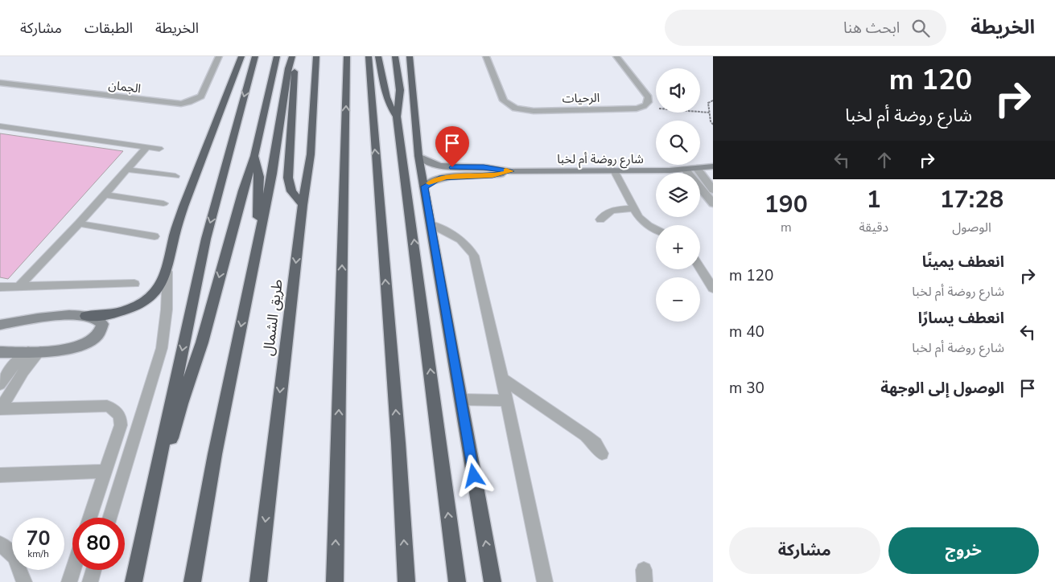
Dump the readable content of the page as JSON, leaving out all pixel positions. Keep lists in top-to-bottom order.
{
  "streets": {
    "highway": ["طريق الشمال"],
    "street": ["الجمان", "الرحيات", "شارع روضة أم لخبا"]
  },
  "page": {
    "header": "الخريطة",
    "search": "ابحث هنا",
    "nav": ["الخريطة", "الطبقات", "مشاركة"],
    "turn": ["120 m", "شارع روضة أم لخبا"],
    "map_buttons": ["+", "−"],
    "eta": [
      "17:28",
      "الوصول",
      "1",
      "دقيقة",
      "190",
      "m"
    ],
    "list": [
      {
        "name": "انعطف يمينًا",
        "note": "شارع روضة أم لخبا",
        "value": "120 m"
      },
      {
        "name": "انعطف يسارًا",
        "note": "شارع روضة أم لخبا",
        "value": "40 m"
      },
      {
        "name": "الوصول إلى الوجهة",
        "value": "30 m"
      }
    ],
    "speed": "70 km/h",
    "limit": "80",
    "buttons": ["خروج", "مشاركة"]
  }
}
